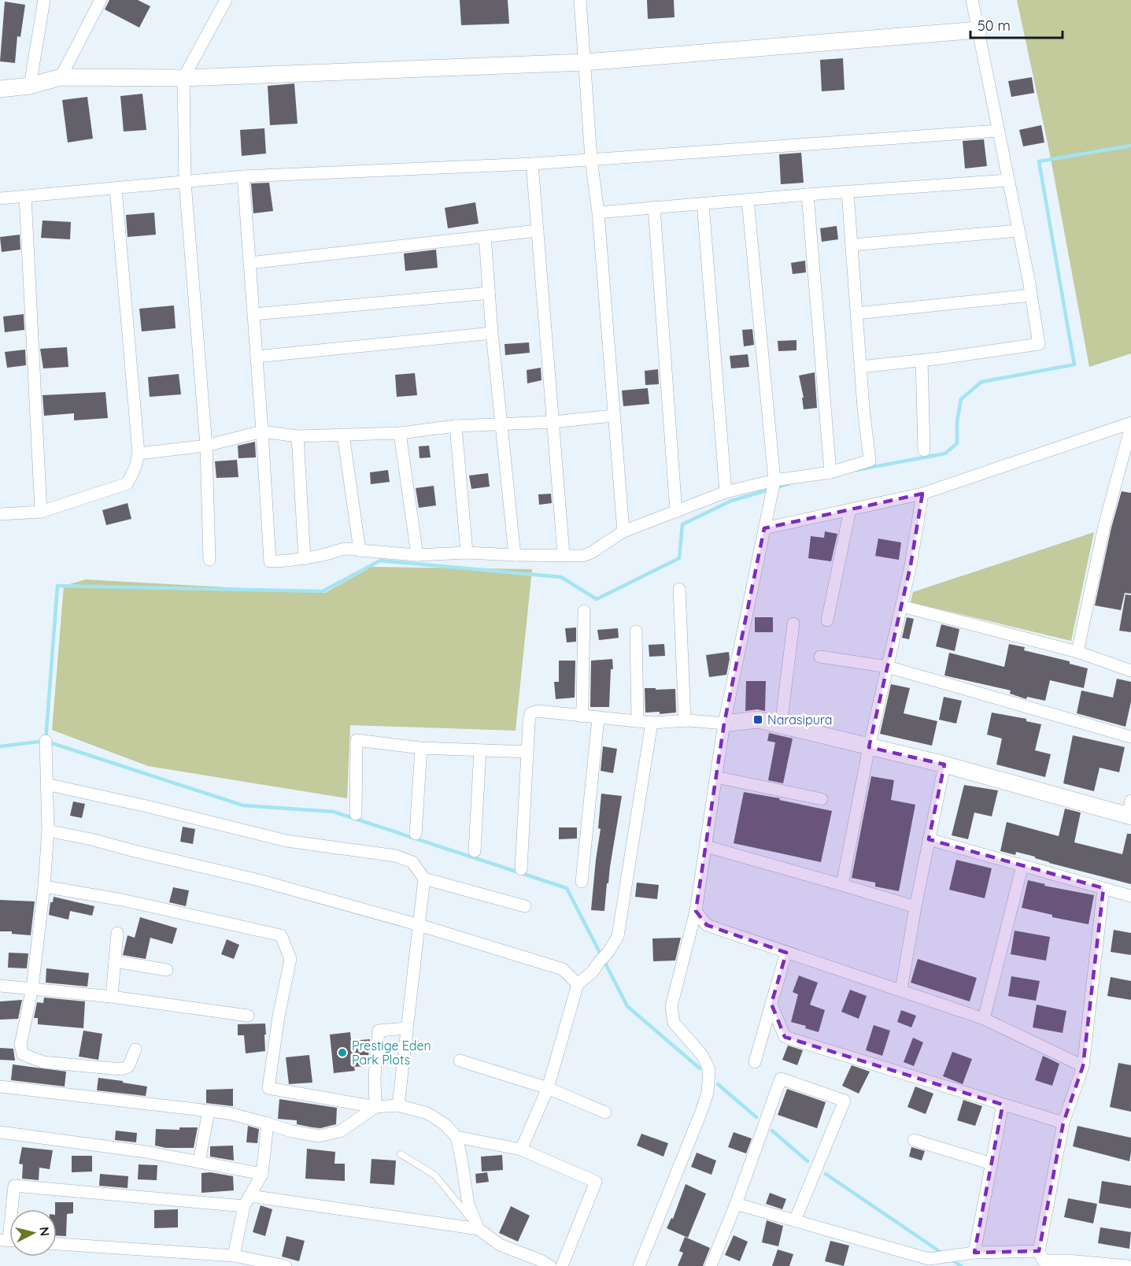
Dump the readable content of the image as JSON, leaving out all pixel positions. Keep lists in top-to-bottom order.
{
  "places": {
    "transit": ["Narasipura"],
    "other": ["Prestige Eden Park Plots"]
  },
  "scale_bar": "50 m",
  "north": "right"
}
